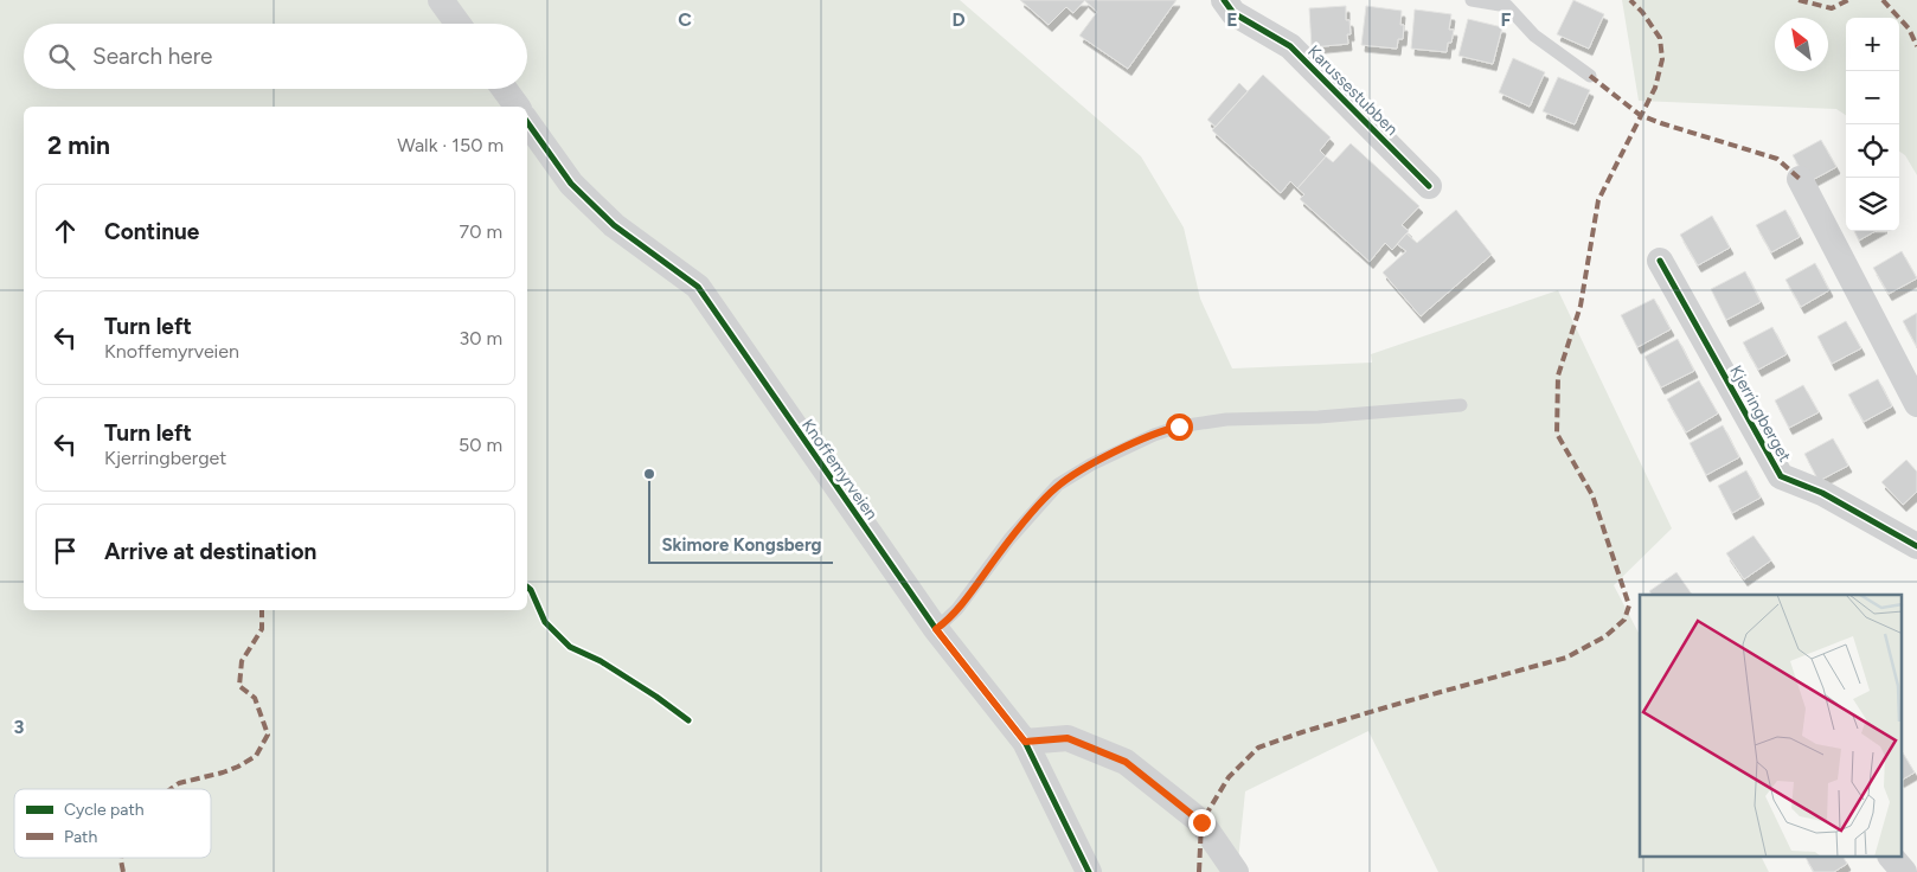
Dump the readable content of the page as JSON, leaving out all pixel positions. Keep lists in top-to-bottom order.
{
  "streets": {
    "street": ["Karussestubben", "Kjerringberget", "Knoffemyrveien"]
  },
  "places": ["Skimore Kongsberg"],
  "legend": ["Cycle path", "Path"],
  "north": "top left",
  "page": {
    "map_buttons": ["+", "−"],
    "search": "Search here",
    "heading": ["2 min", "Walk · 150 m"],
    "list": [
      ["Continue", "70 m"],
      ["Turn left", "Knoffemyrveien", "30 m"],
      ["Turn left", "Kjerringberget", "50 m"],
      "Arrive at destination"
    ]
  },
  "grid": {
    "columns": [
      "C",
      "D",
      "E",
      "F"
    ],
    "rows": ["3"]
  }
}
